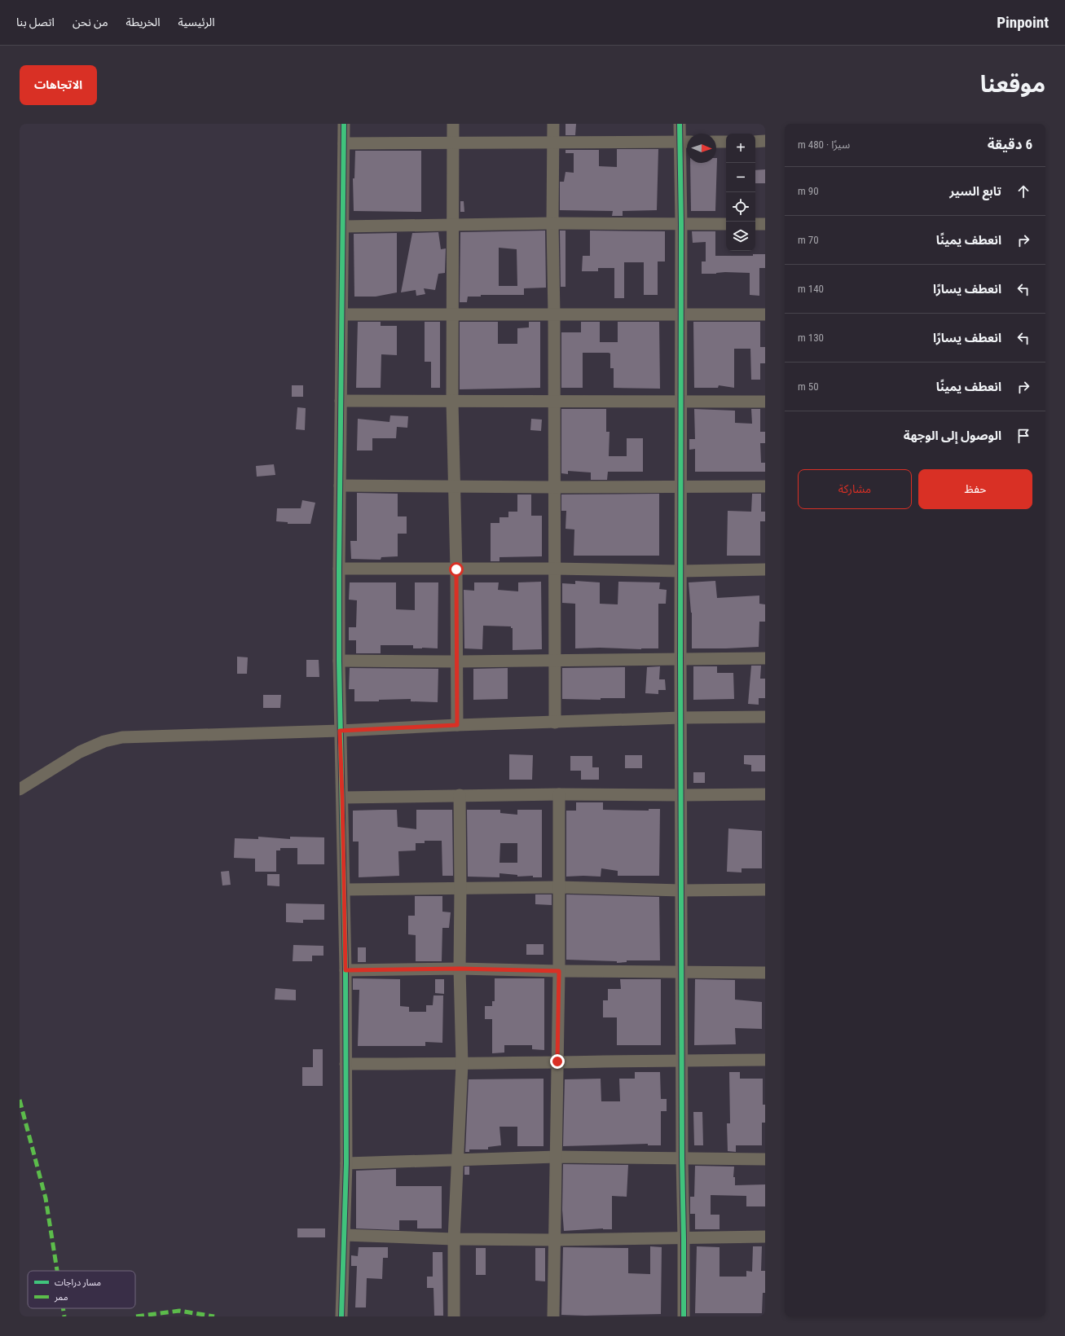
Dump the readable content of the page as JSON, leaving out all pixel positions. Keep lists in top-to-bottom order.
{
  "legend": ["مسار دراجات", "ممر"],
  "north": "right",
  "page": {
    "header": "Pinpoint",
    "nav": [
      "الرئيسية",
      "الخريطة",
      "من نحن",
      "اتصل بنا"
    ],
    "title": "موقعنا",
    "buttons": [
      "الاتجاهات",
      ["حفظ", "مشاركة"]
    ],
    "heading": ["6 دقيقة", "سيرًا · 480 m"],
    "map_buttons": ["+", "−"],
    "list": [
      ["تابع السير", "90 m"],
      ["انعطف يمينًا", "70 m"],
      ["انعطف يسارًا", "140 m"],
      ["انعطف يسارًا", "130 m"],
      ["انعطف يمينًا", "50 m"],
      "الوصول إلى الوجهة"
    ]
  }
}
